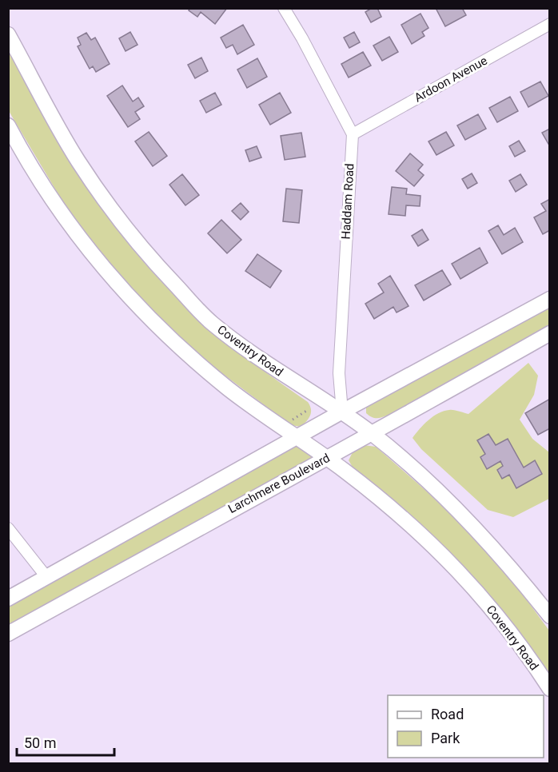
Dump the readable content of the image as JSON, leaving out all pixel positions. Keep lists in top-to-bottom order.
{
  "streets": {
    "street": [
      "Ardoon Avenue",
      "Haddam Road",
      "Coventry Road",
      "Larchmere Boulevard"
    ]
  },
  "crossings": [
    ["Ardoon Avenue", "Haddam Road"],
    ["Haddam Road", "Coventry Road"],
    ["Coventry Road", "Larchmere Boulevard"]
  ],
  "legend": ["Road", "Park"],
  "scale_bar": "50 m"
}
